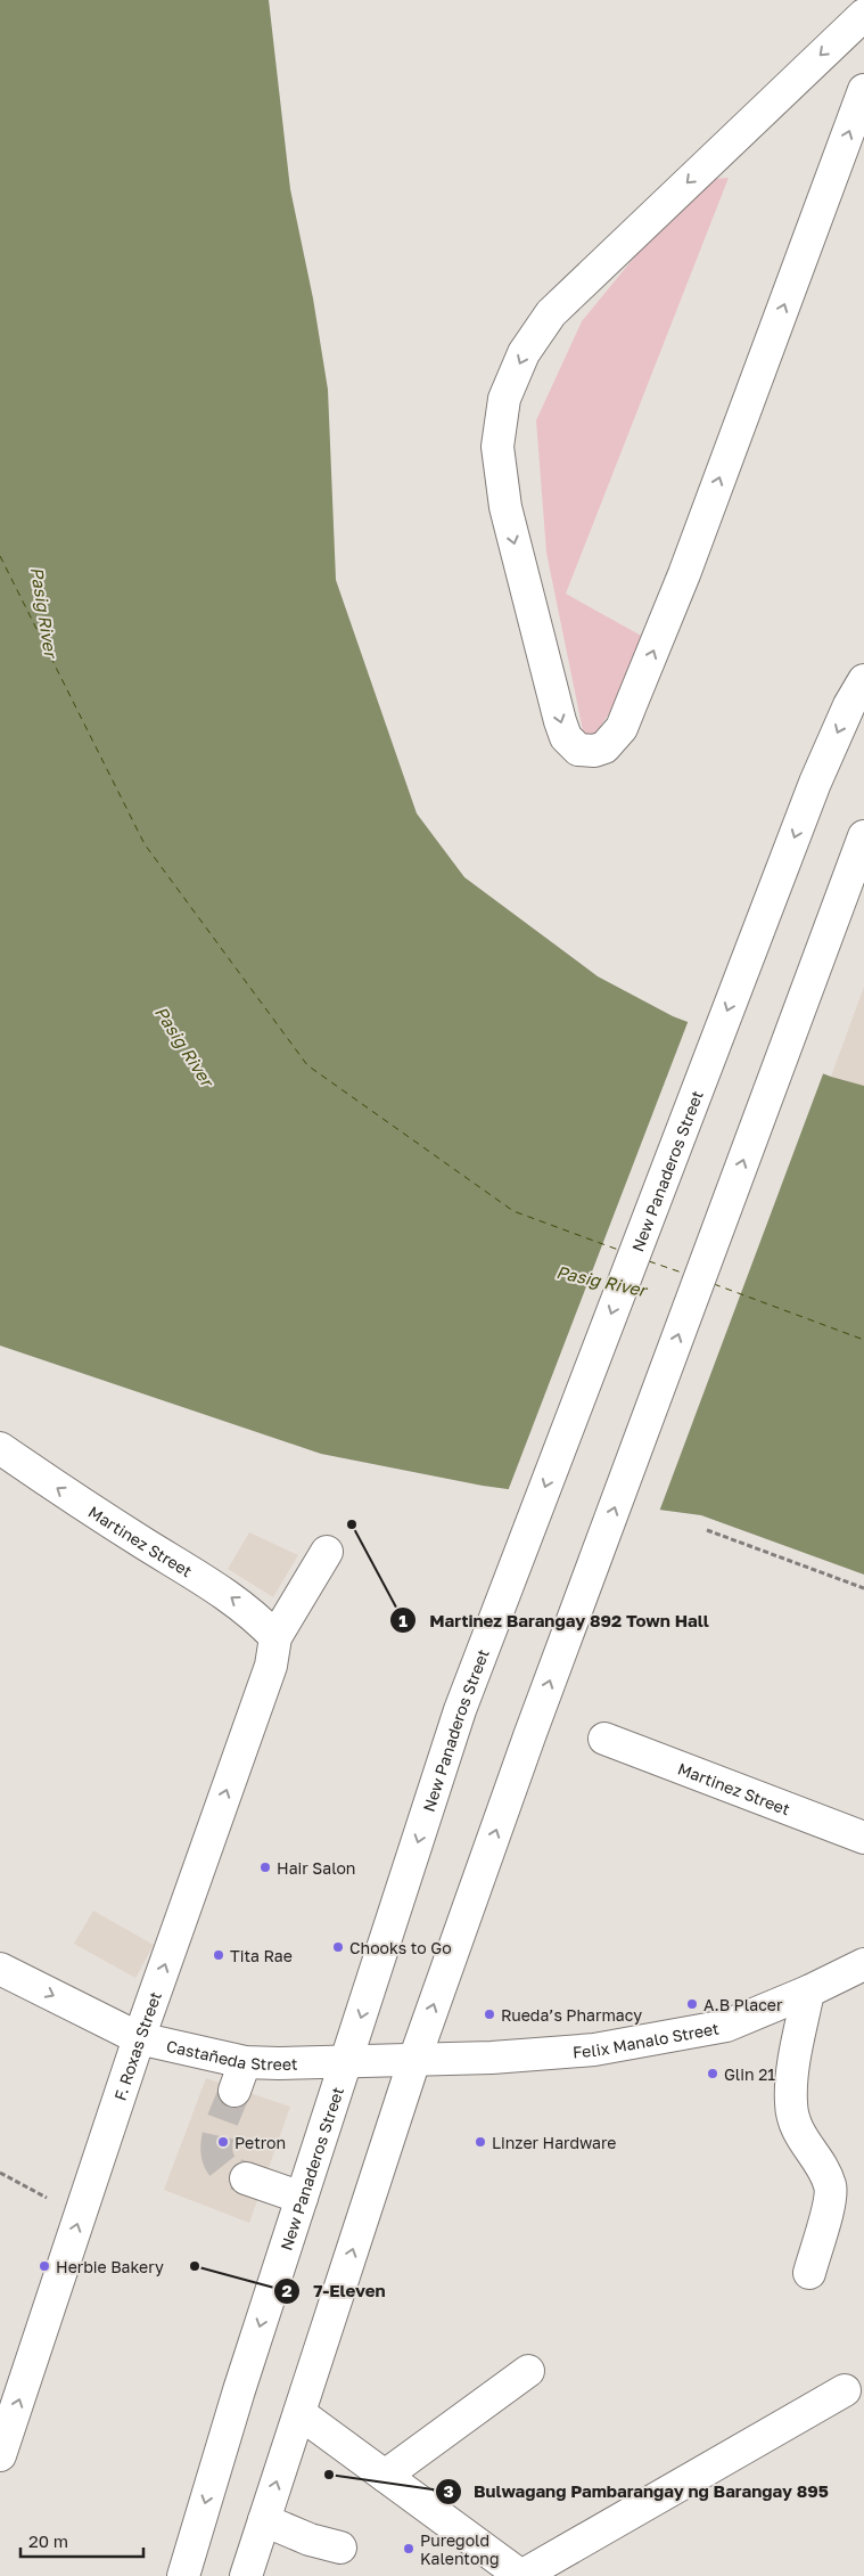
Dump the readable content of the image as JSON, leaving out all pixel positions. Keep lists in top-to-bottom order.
{
  "streets": {
    "street": [
      "New Panaderos Street",
      "Martinez Street",
      "Felix Manalo Street",
      "F. Roxas Street",
      "Castañeda Street"
    ]
  },
  "crossings": [
    ["New Panaderos Street", "Castañeda Street"],
    ["Martinez Street", "F. Roxas Street"],
    ["Felix Manalo Street", "Castañeda Street"],
    ["F. Roxas Street", "Castañeda Street"]
  ],
  "one_way": ["Martinez Street", "Castañeda Street"],
  "water": ["Pasig River"],
  "places": [
    "Martinez Barangay 892 Town Hall",
    "Hair Salon",
    "Chooks to Go",
    "Tita Rae",
    "A.B Placer",
    "Rueda’s Pharmacy",
    "Glin 21",
    "Petron",
    "Linzer Hardware",
    "Herbie Bakery",
    "7-Eleven",
    "Bulwagang Pambarangay ng Barangay 895",
    "Puregold Kalentong"
  ],
  "scale_bar": "20 m"
}
